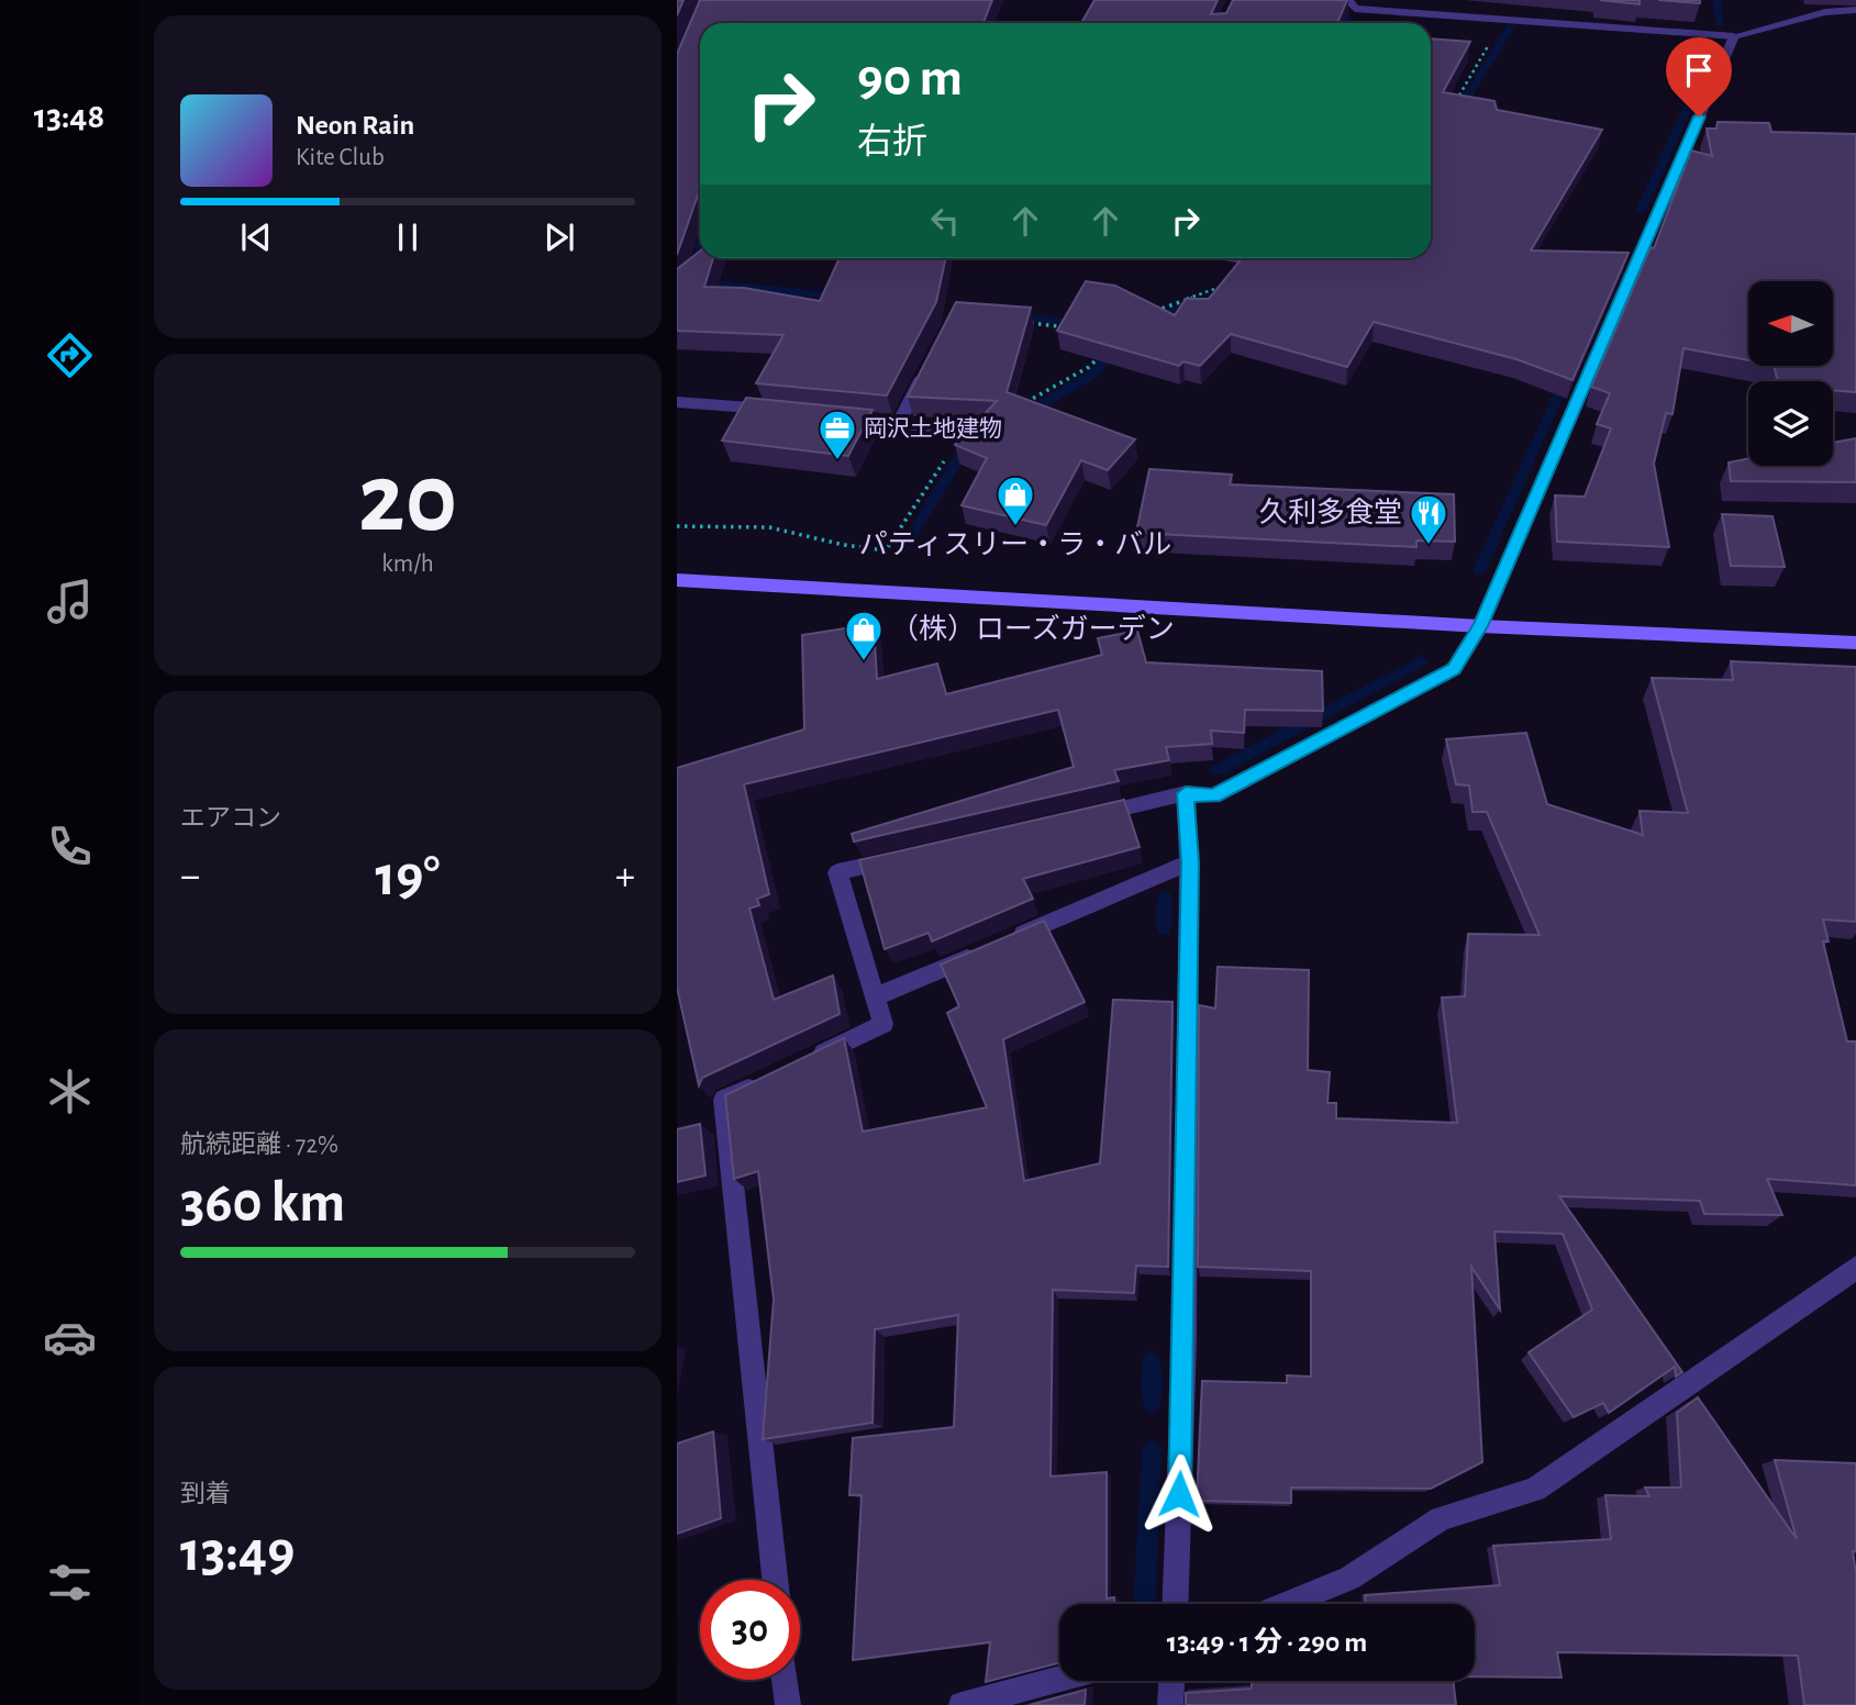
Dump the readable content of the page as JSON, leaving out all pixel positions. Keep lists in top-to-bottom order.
{
  "places": {
    "office": ["岡沢土地建物"],
    "shop": ["パティスリー・ラ・バル", "（株）ローズガーデン"],
    "restaurant": ["久利多食堂"]
  },
  "north": "left",
  "page": {
    "tabs": "13:48",
    "turn": ["90 m", "右折"],
    "song": ["Neon Rain", "Kite Club"],
    "tile": [
      ["20", "km/h"],
      "エアコン",
      ["航続距離 · 72%", "360 km"],
      ["到着", "13:49"]
    ],
    "heat": ["−", "19°", "+"],
    "limit": "30",
    "trip": "13:49 · 1 分 · 290 m"
  }
}
